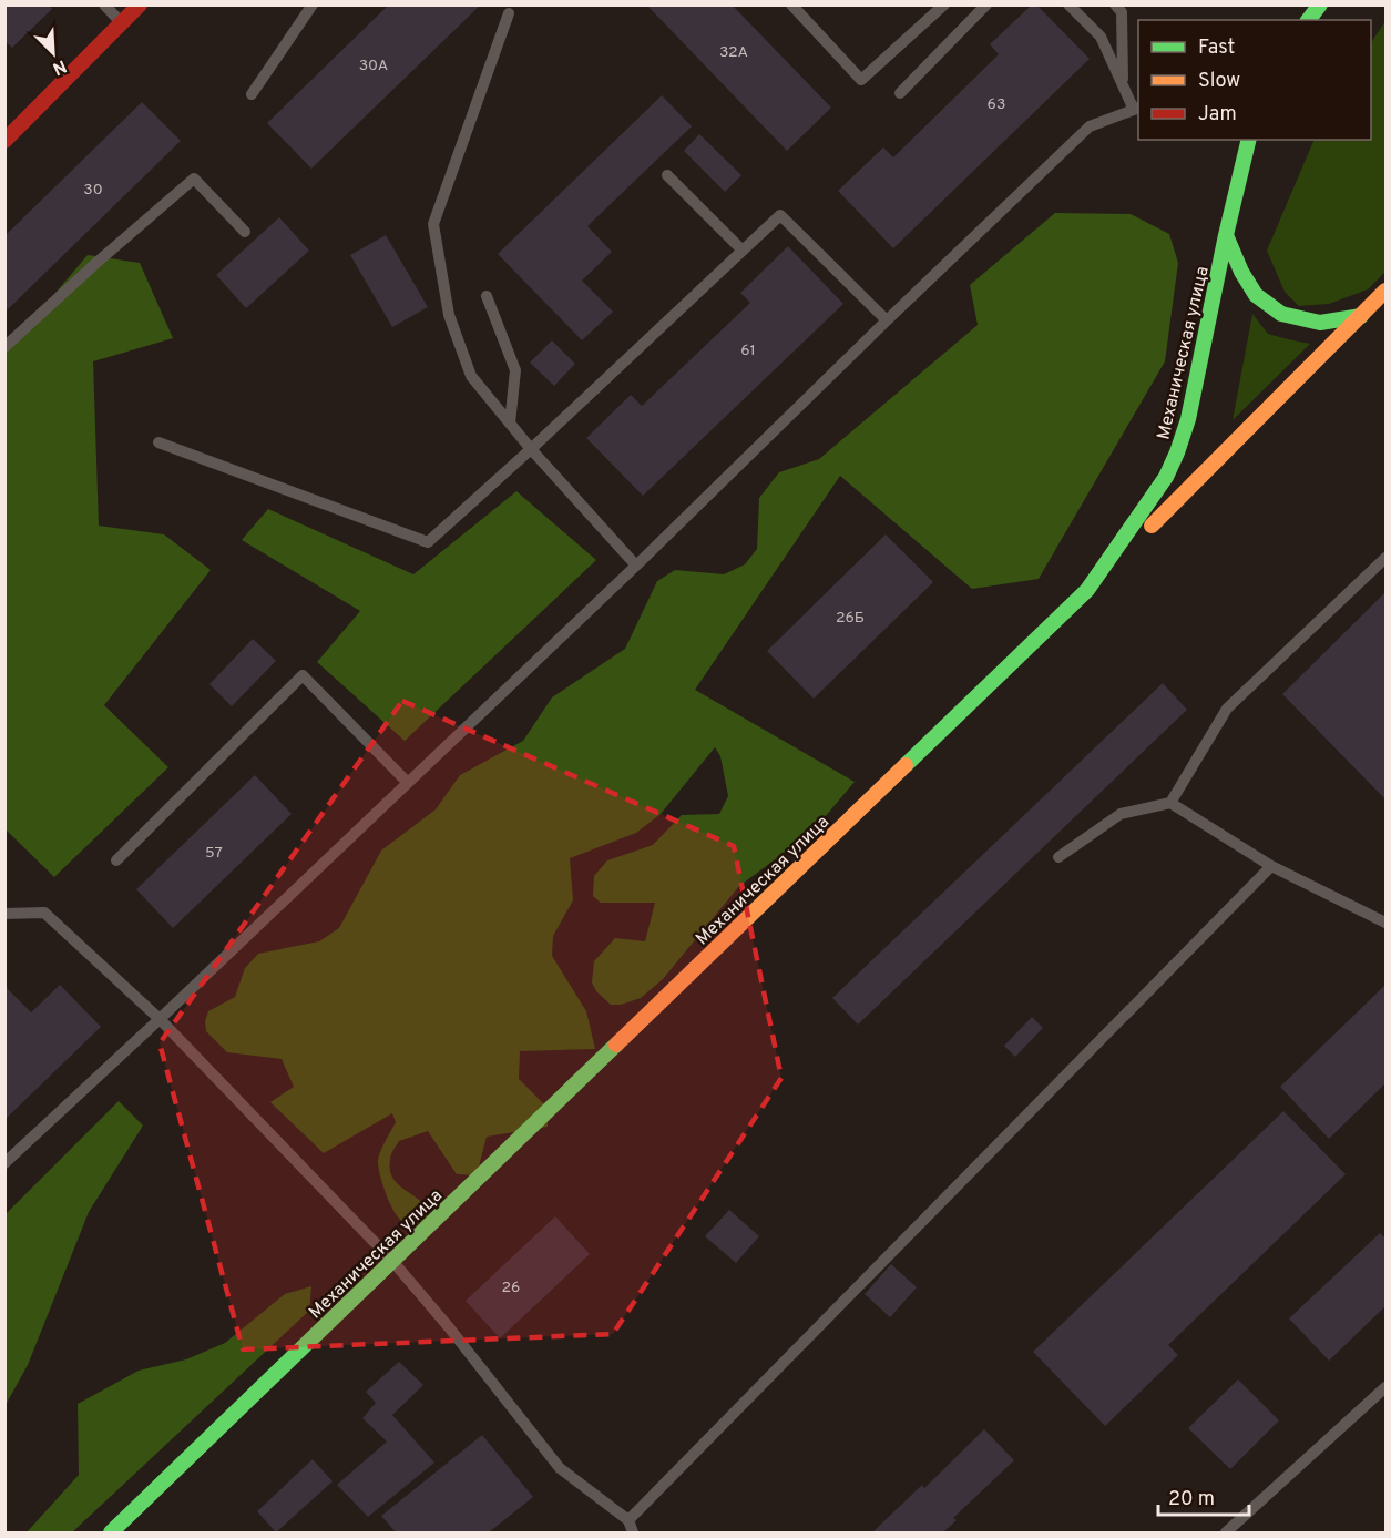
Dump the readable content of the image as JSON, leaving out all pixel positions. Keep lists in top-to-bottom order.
{
  "streets": {
    "street": ["Механическая улица"]
  },
  "house_numbers": [
    "32А",
    "30А",
    "63",
    "30",
    "61",
    "26Б",
    "57",
    "26"
  ],
  "legend": ["Fast", "Slow", "Jam"],
  "scale_bar": "20 m",
  "north": "bottom right"
}
